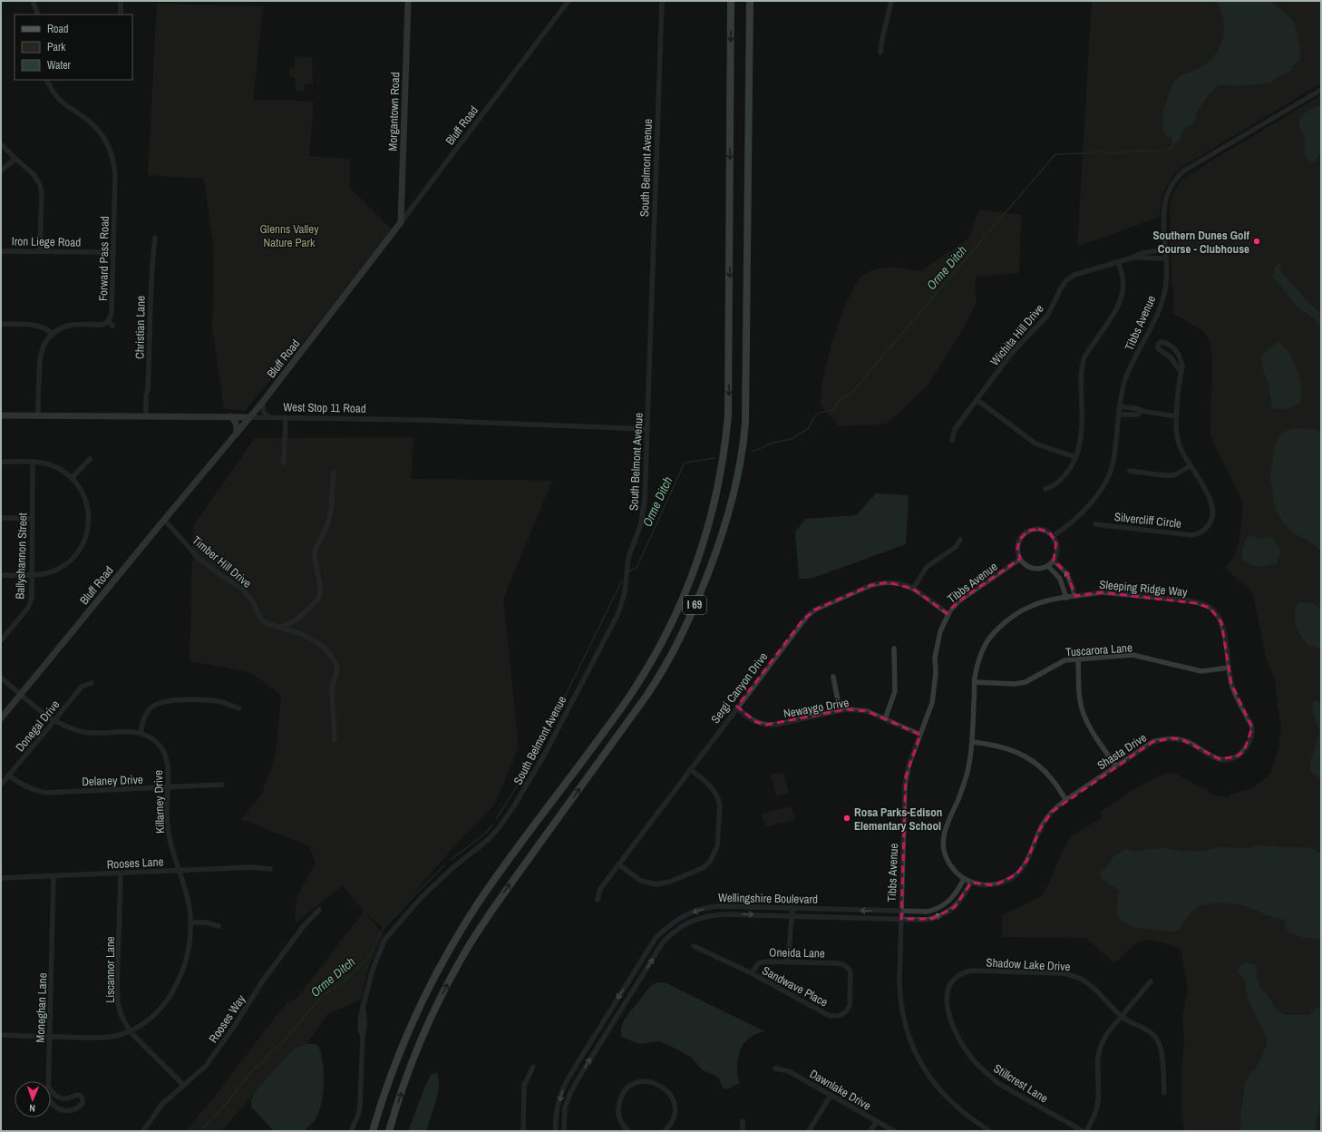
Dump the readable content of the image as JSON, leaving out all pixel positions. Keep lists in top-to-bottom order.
{
  "streets": {
    "highway": ["I 69"],
    "main road": ["Morgantown Road", "Bluff Road", "West Stop 11 Road"],
    "street": [
      "South Belmont Avenue",
      "Iron Liege Road",
      "Forward Pass Road",
      "Tibbs Avenue",
      "Christian Lane",
      "Wichita Hill Drive",
      "Silvercliff Circle",
      "Ballyshannon Street",
      "Timber Hill Drive",
      "Sleeping Ridge Way",
      "Tuscarora Lane",
      "Sergi Canyon Drive",
      "Newaygo Drive",
      "Donegal Drive",
      "Shasta Drive",
      "Delaney Drive",
      "Killarney Drive",
      "Rooses Lane",
      "Wellingshire Boulevard",
      "Oneida Lane",
      "Shadow Lake Drive",
      "Liscannor Lane",
      "Sandwave Place",
      "Moneghan Lane",
      "Rooses Way",
      "Stillcrest Lane",
      "Dawnlake Drive"
    ]
  },
  "crossings": [
    ["Morgantown Road", "Bluff Road"],
    ["Bluff Road", "West Stop 11 Road"],
    ["Bluff Road", "Timber Hill Drive"],
    ["Bluff Road", "Killarney Drive"],
    ["South Belmont Avenue", "West Stop 11 Road"],
    ["Iron Liege Road", "Forward Pass Road"],
    ["Tibbs Avenue", "Wichita Hill Drive"],
    ["Tibbs Avenue", "Sergi Canyon Drive"],
    ["Tibbs Avenue", "Newaygo Drive"],
    ["Tibbs Avenue", "Wellingshire Boulevard"],
    ["Christian Lane", "West Stop 11 Road"],
    ["Sleeping Ridge Way", "Tuscarora Lane"],
    ["Sleeping Ridge Way", "Shasta Drive"],
    ["Tuscarora Lane", "Shasta Drive"],
    ["Sergi Canyon Drive", "Newaygo Drive"],
    ["Donegal Drive", "Delaney Drive"],
    ["Donegal Drive", "Killarney Drive"],
    ["Shasta Drive", "Wellingshire Boulevard"],
    ["Delaney Drive", "Killarney Drive"],
    ["Killarney Drive", "Rooses Lane"],
    ["Killarney Drive", "Liscannor Lane"],
    ["Killarney Drive", "Moneghan Lane"],
    ["Rooses Lane", "Liscannor Lane"],
    ["Rooses Lane", "Moneghan Lane"],
    ["Oneida Lane", "Sandwave Place"],
    ["Shadow Lake Drive", "Stillcrest Lane"],
    ["Liscannor Lane", "Rooses Way"]
  ],
  "water": ["Orme Ditch"],
  "parks": ["Glenns Valley Nature Park"],
  "places": ["Southern Dunes Golf Course - Clubhouse", "Rosa Parks-Edison Elementary School"],
  "legend": ["Road", "Park", "Water"],
  "north": "bottom"
}
